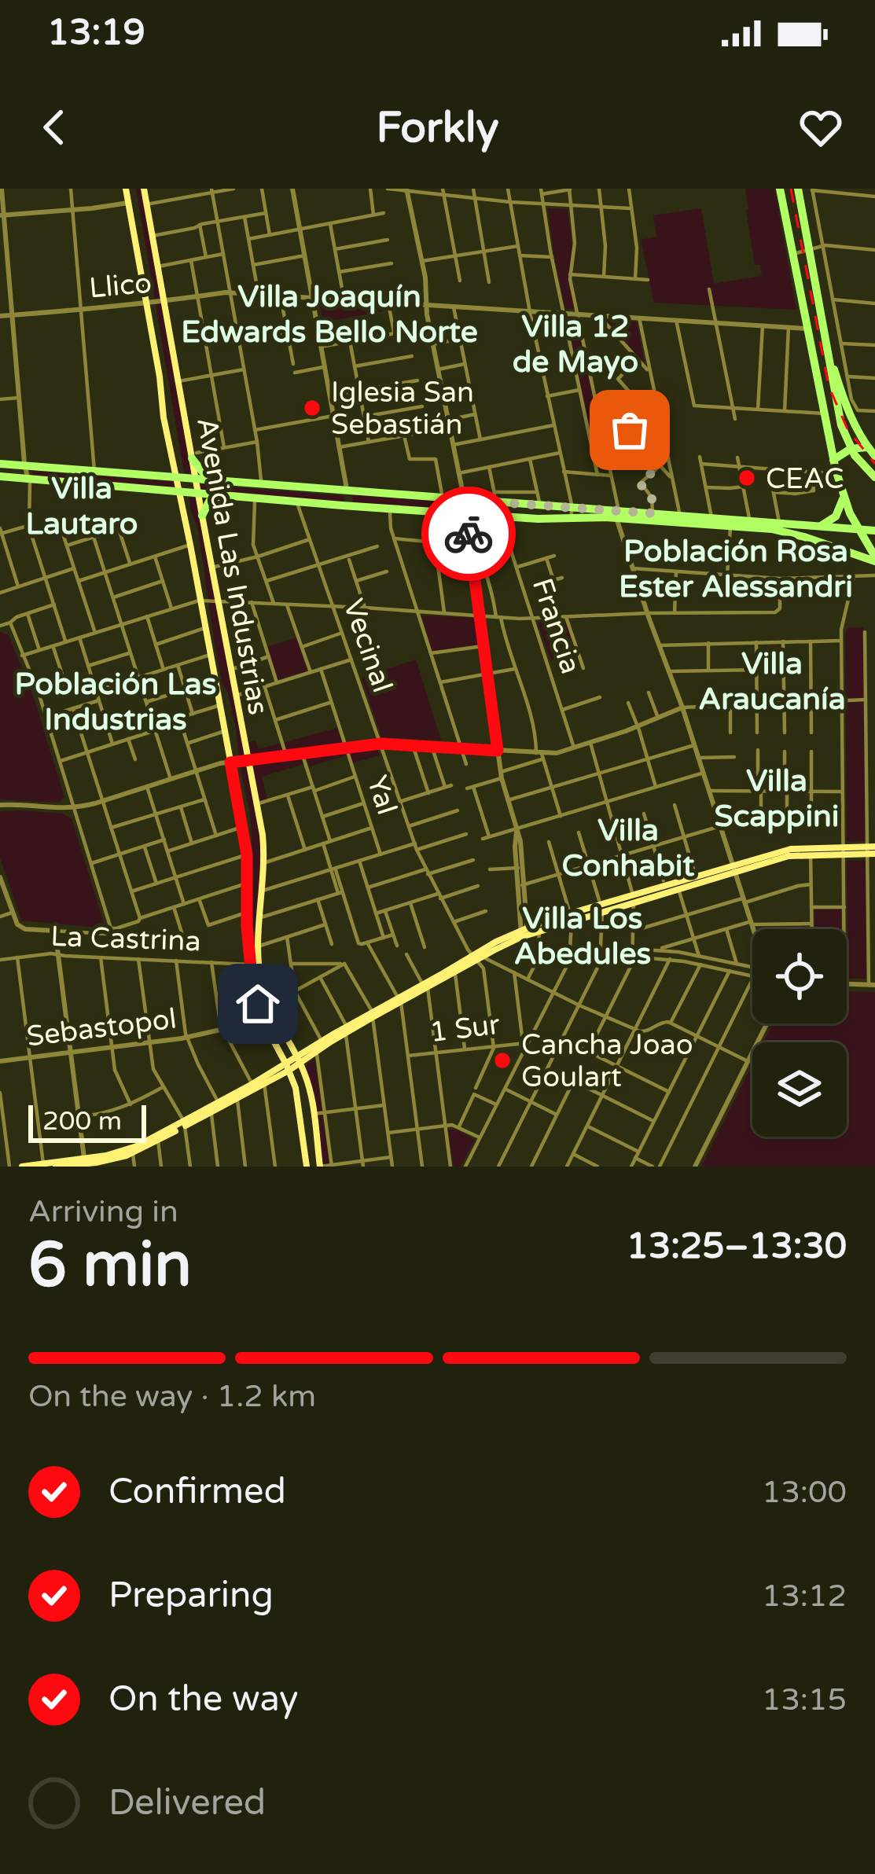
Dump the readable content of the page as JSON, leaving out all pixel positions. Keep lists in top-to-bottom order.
{
  "streets": {
    "main road": ["Avenida Las Industrias"],
    "street": [
      "Llico",
      "Francia",
      "Vecinal",
      "Yal",
      "La Castrina",
      "Sebastopol",
      "1 Sur"
    ]
  },
  "crossings": [
    ["Llico", "Avenida Las Industrias"],
    ["Avenida Las Industrias", "La Castrina"],
    ["Avenida Las Industrias", "Sebastopol"],
    ["Vecinal", "1 Sur"]
  ],
  "districts": [
    "Villa Joaquín Edwards Bello Norte",
    "Villa 12 de Mayo",
    "Villa Lautaro",
    "Población Rosa Ester Alessandri",
    "Villa Araucanía",
    "Población Las Industrias",
    "Villa Scappini",
    "Villa Conhabit",
    "Villa Los Abedules"
  ],
  "places": ["Iglesia San Sebastián", "CEAC", "Cancha Joao Goulart"],
  "scale_bar": "200 m",
  "page": {
    "status": "13:19",
    "header": "Forkly",
    "scale": "200 m",
    "heading": ["6 min", "Arriving in", "13:25–13:30"],
    "bar": "On the way · 1.2 km",
    "list": [
      ["Confirmed", "13:00"],
      ["Preparing", "13:12"],
      ["On the way", "13:15"],
      "Delivered"
    ]
  }
}
